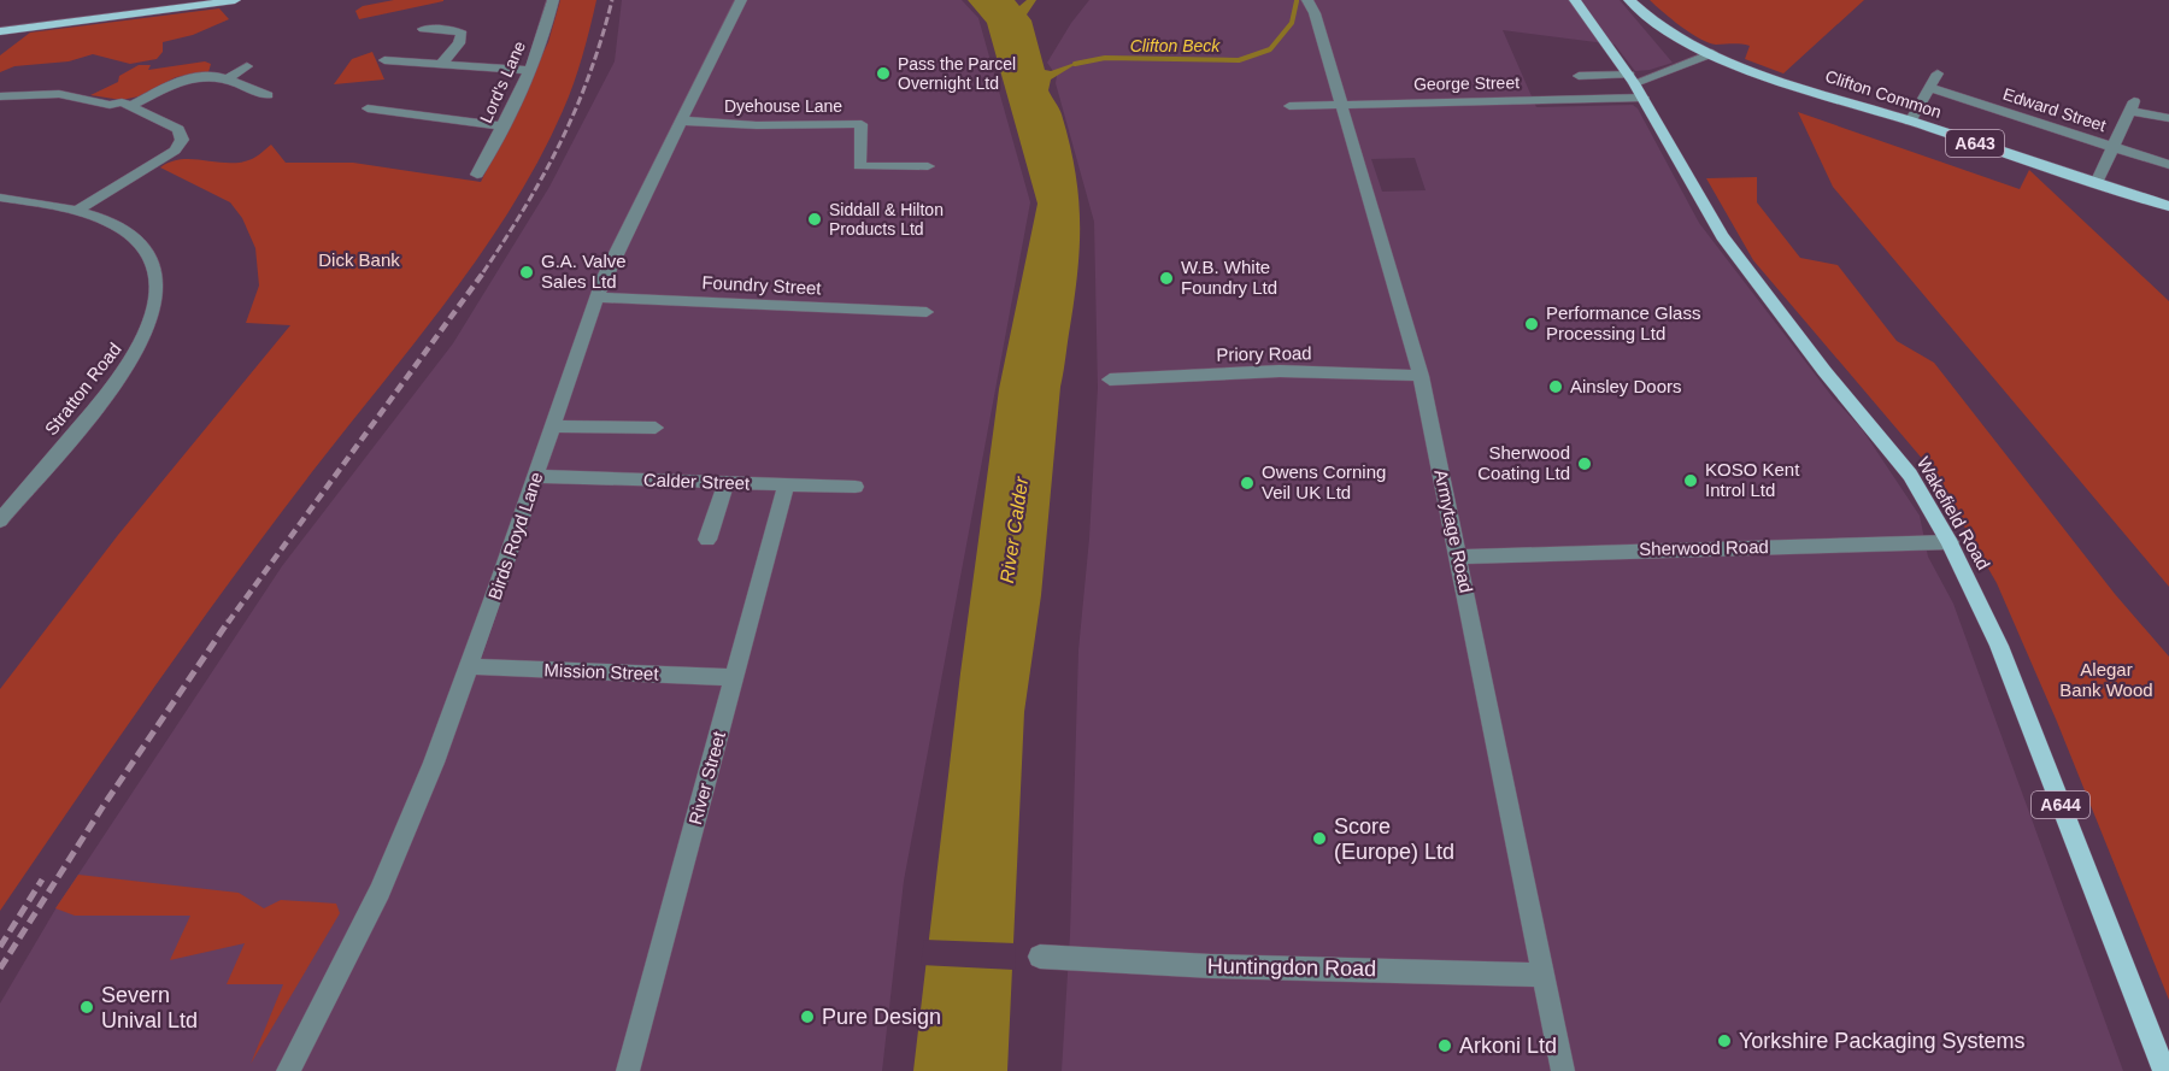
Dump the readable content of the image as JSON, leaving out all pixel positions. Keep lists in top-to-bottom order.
{
  "streets": {
    "main road": [
      "Clifton Common",
      "A643",
      "Wakefield Road",
      "A644"
    ],
    "street": [
      "Lord's Lane",
      "George Street",
      "Dyehouse Lane",
      "Edward Street",
      "Foundry Street",
      "Priory Road",
      "Stratton Road",
      "Calder Street",
      "Armytage Road",
      "Birds Royd Lane",
      "Sherwood Road",
      "Mission Street",
      "River Street",
      "Huntingdon Road"
    ]
  },
  "crossings": [
    ["George Street", "Wakefield Road"],
    ["George Street", "Armytage Road"],
    ["Clifton Common", "A643"],
    ["Dyehouse Lane", "Birds Royd Lane"],
    ["Foundry Street", "Birds Royd Lane"],
    ["Priory Road", "Armytage Road"],
    ["Calder Street", "Birds Royd Lane"],
    ["Calder Street", "River Street"],
    ["Wakefield Road", "Sherwood Road"],
    ["Armytage Road", "Sherwood Road"],
    ["Armytage Road", "Huntingdon Road"],
    ["Birds Royd Lane", "Mission Street"],
    ["Mission Street", "River Street"]
  ],
  "water": ["Clifton Beck", "River Calder"],
  "parks": ["Dick Bank", "Alegar Bank Wood"],
  "places": [
    "Pass the Parcel Overnight Ltd",
    "Siddall & Hilton Products Ltd",
    "G.A. Valve Sales Ltd",
    "W.B. White Foundry Ltd",
    "Performance Glass Processing Ltd",
    "Ainsley Doors",
    "Sherwood Coating Ltd",
    "KOSO Kent Introl Ltd",
    "Owens Corning Veil UK Ltd",
    "Score (Europe) Ltd",
    "Severn Unival Ltd",
    "Pure Design",
    "Yorkshire Packaging Systems",
    "Arkoni Ltd"
  ]
}
